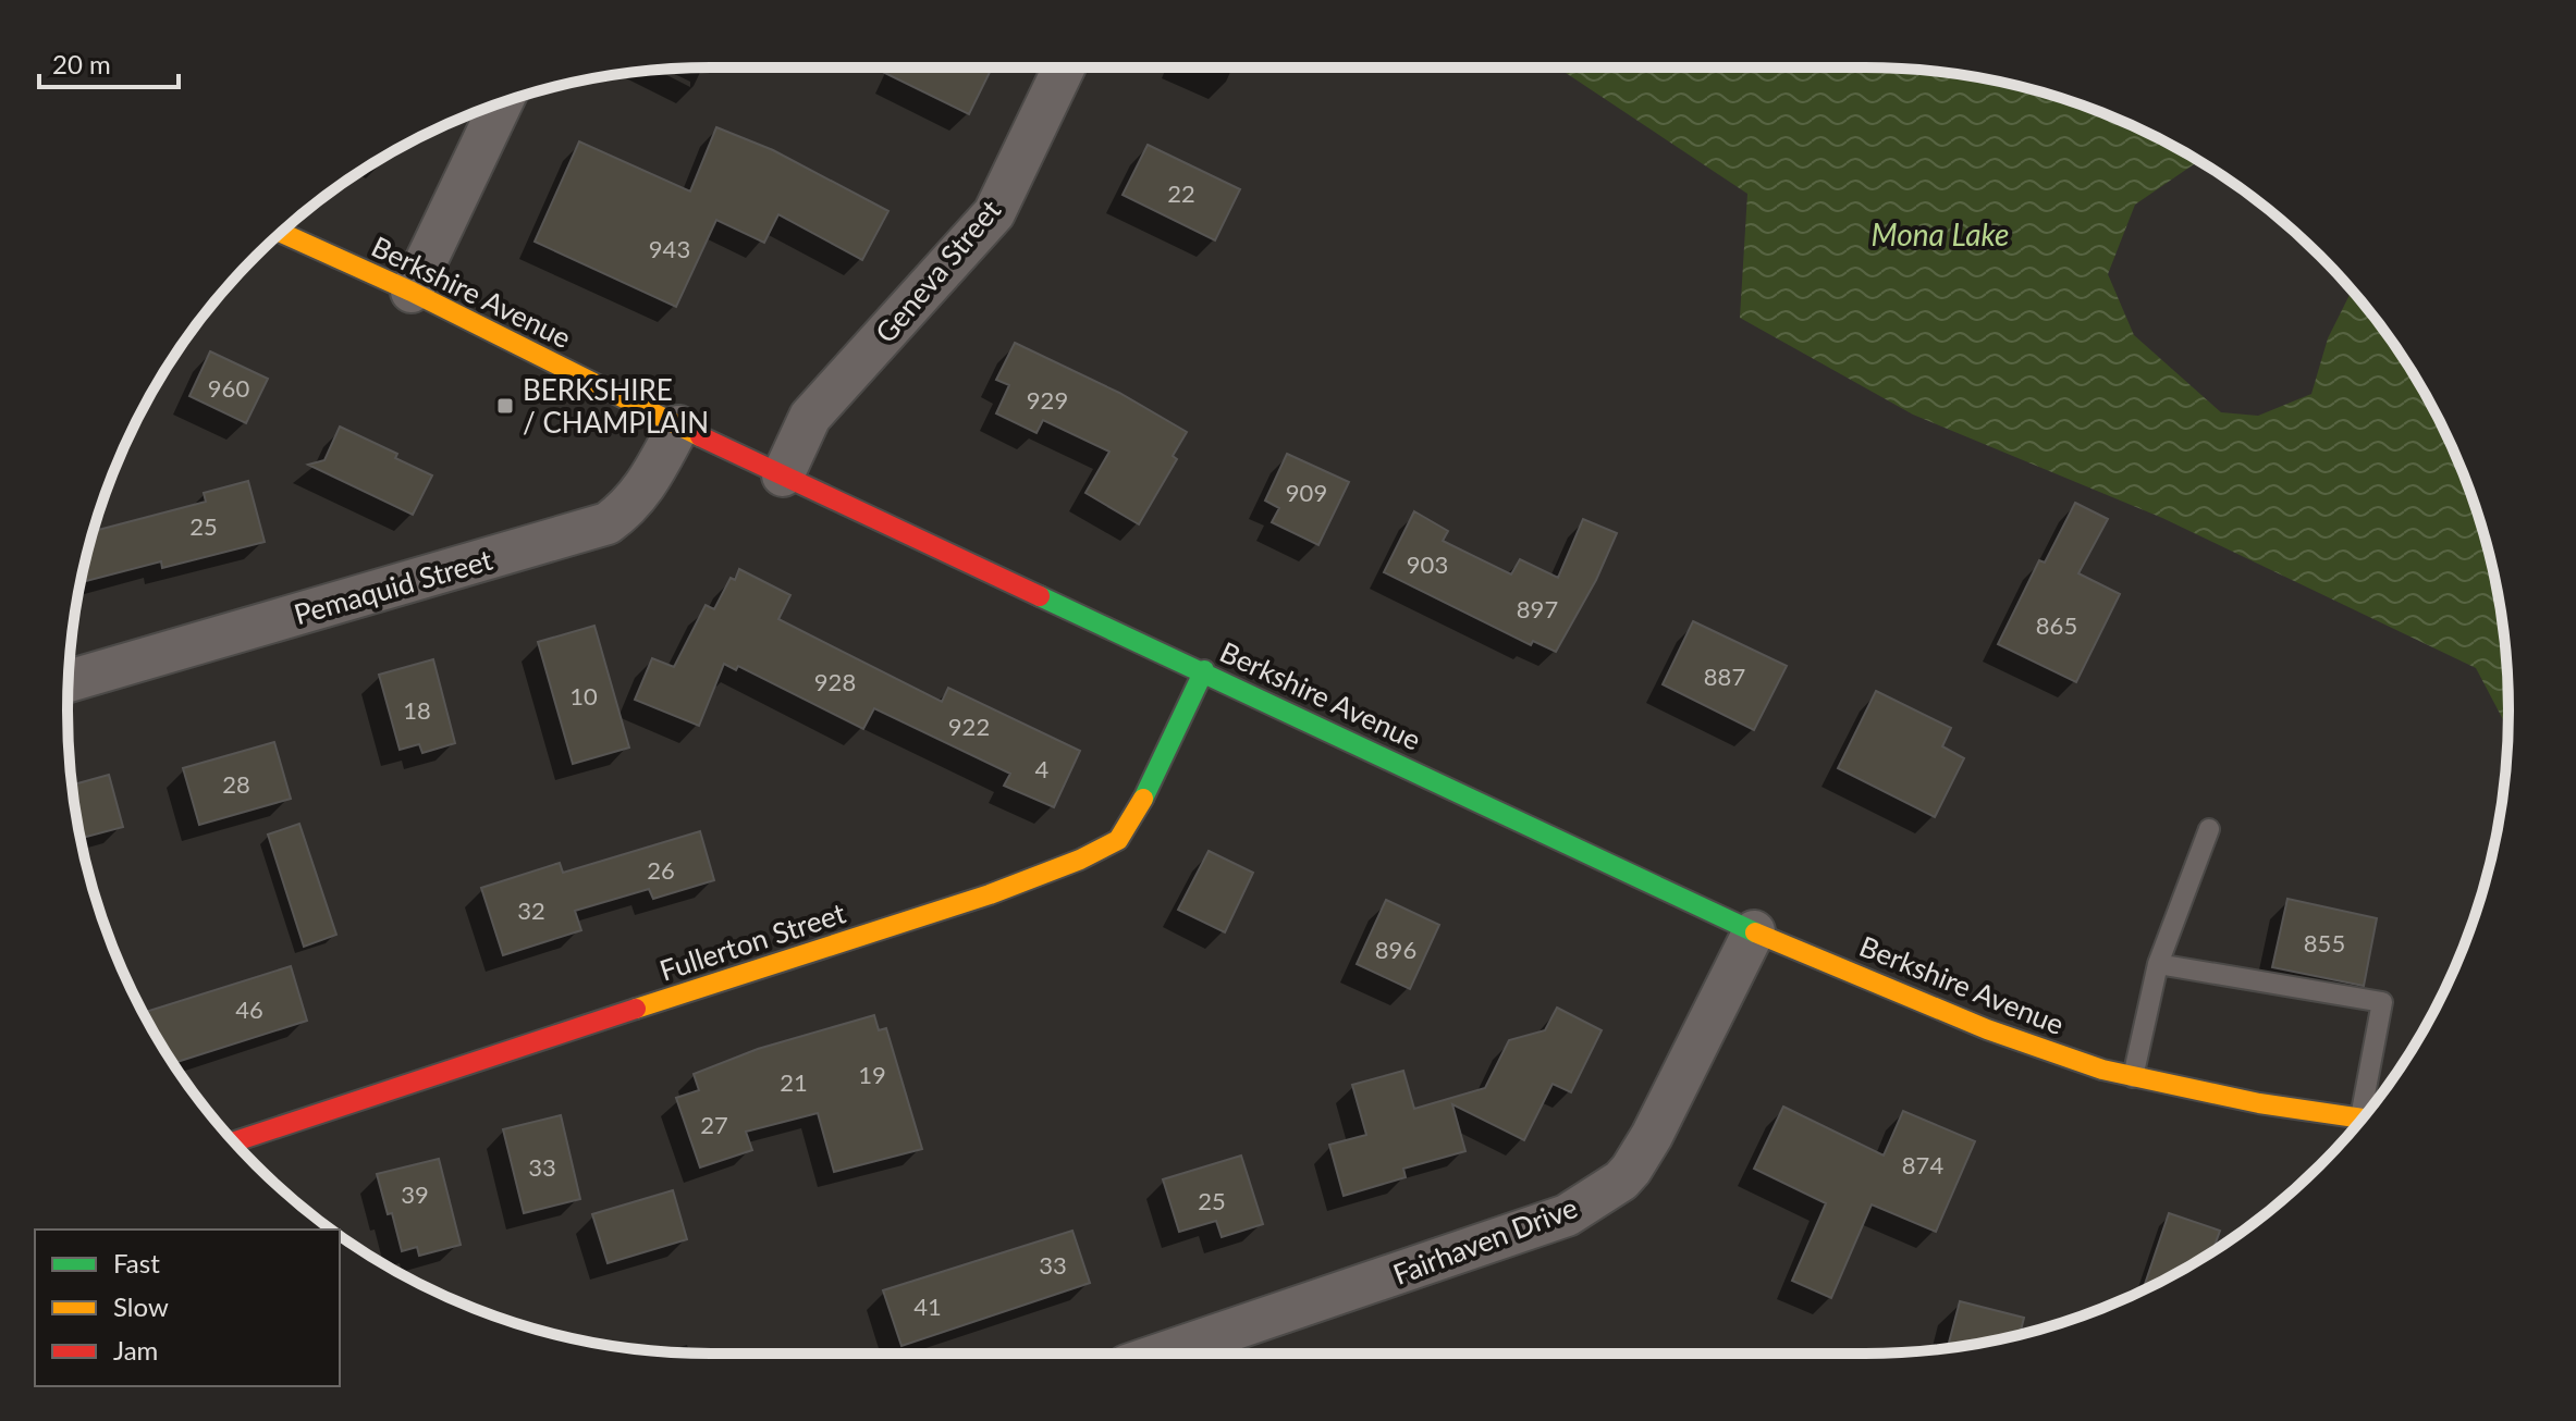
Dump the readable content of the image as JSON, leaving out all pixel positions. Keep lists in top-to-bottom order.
{
  "streets": {
    "main road": ["Berkshire Avenue", "Fullerton Street"],
    "street": ["Geneva Street", "Pemaquid Street", "Fairhaven Drive"]
  },
  "crossings": [
    ["Geneva Street", "Berkshire Avenue"],
    ["Berkshire Avenue", "Pemaquid Street"],
    ["Berkshire Avenue", "Fullerton Street"],
    ["Berkshire Avenue", "Fairhaven Drive"]
  ],
  "water": ["Mona Lake"],
  "places": {
    "transit": ["BERKSHIRE / CHAMPLAIN"]
  },
  "house_numbers": [
    "22",
    "943",
    "960",
    "929",
    "909",
    "25",
    "903",
    "897",
    "865",
    "887",
    "928",
    "10",
    "18",
    "922",
    "4",
    "28",
    "26",
    "32",
    "855",
    "896",
    "46",
    "19",
    "21",
    "27",
    "874",
    "33",
    "39",
    "25",
    "33",
    "41"
  ],
  "legend": ["Fast", "Slow", "Jam"],
  "scale_bar": "20 m"
}
